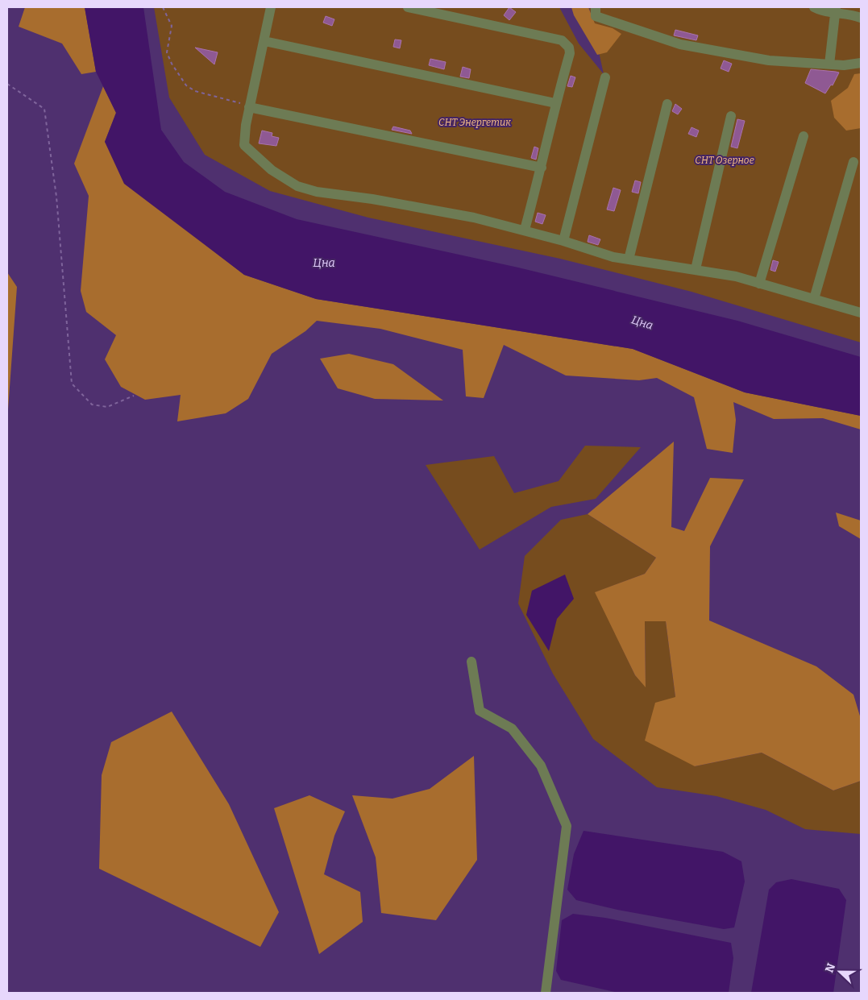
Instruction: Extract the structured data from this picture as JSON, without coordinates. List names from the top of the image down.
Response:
{
  "water": ["Цна"],
  "parks": ["СНТ Энергетик", "СНТ Озерное"],
  "north": "left"
}
